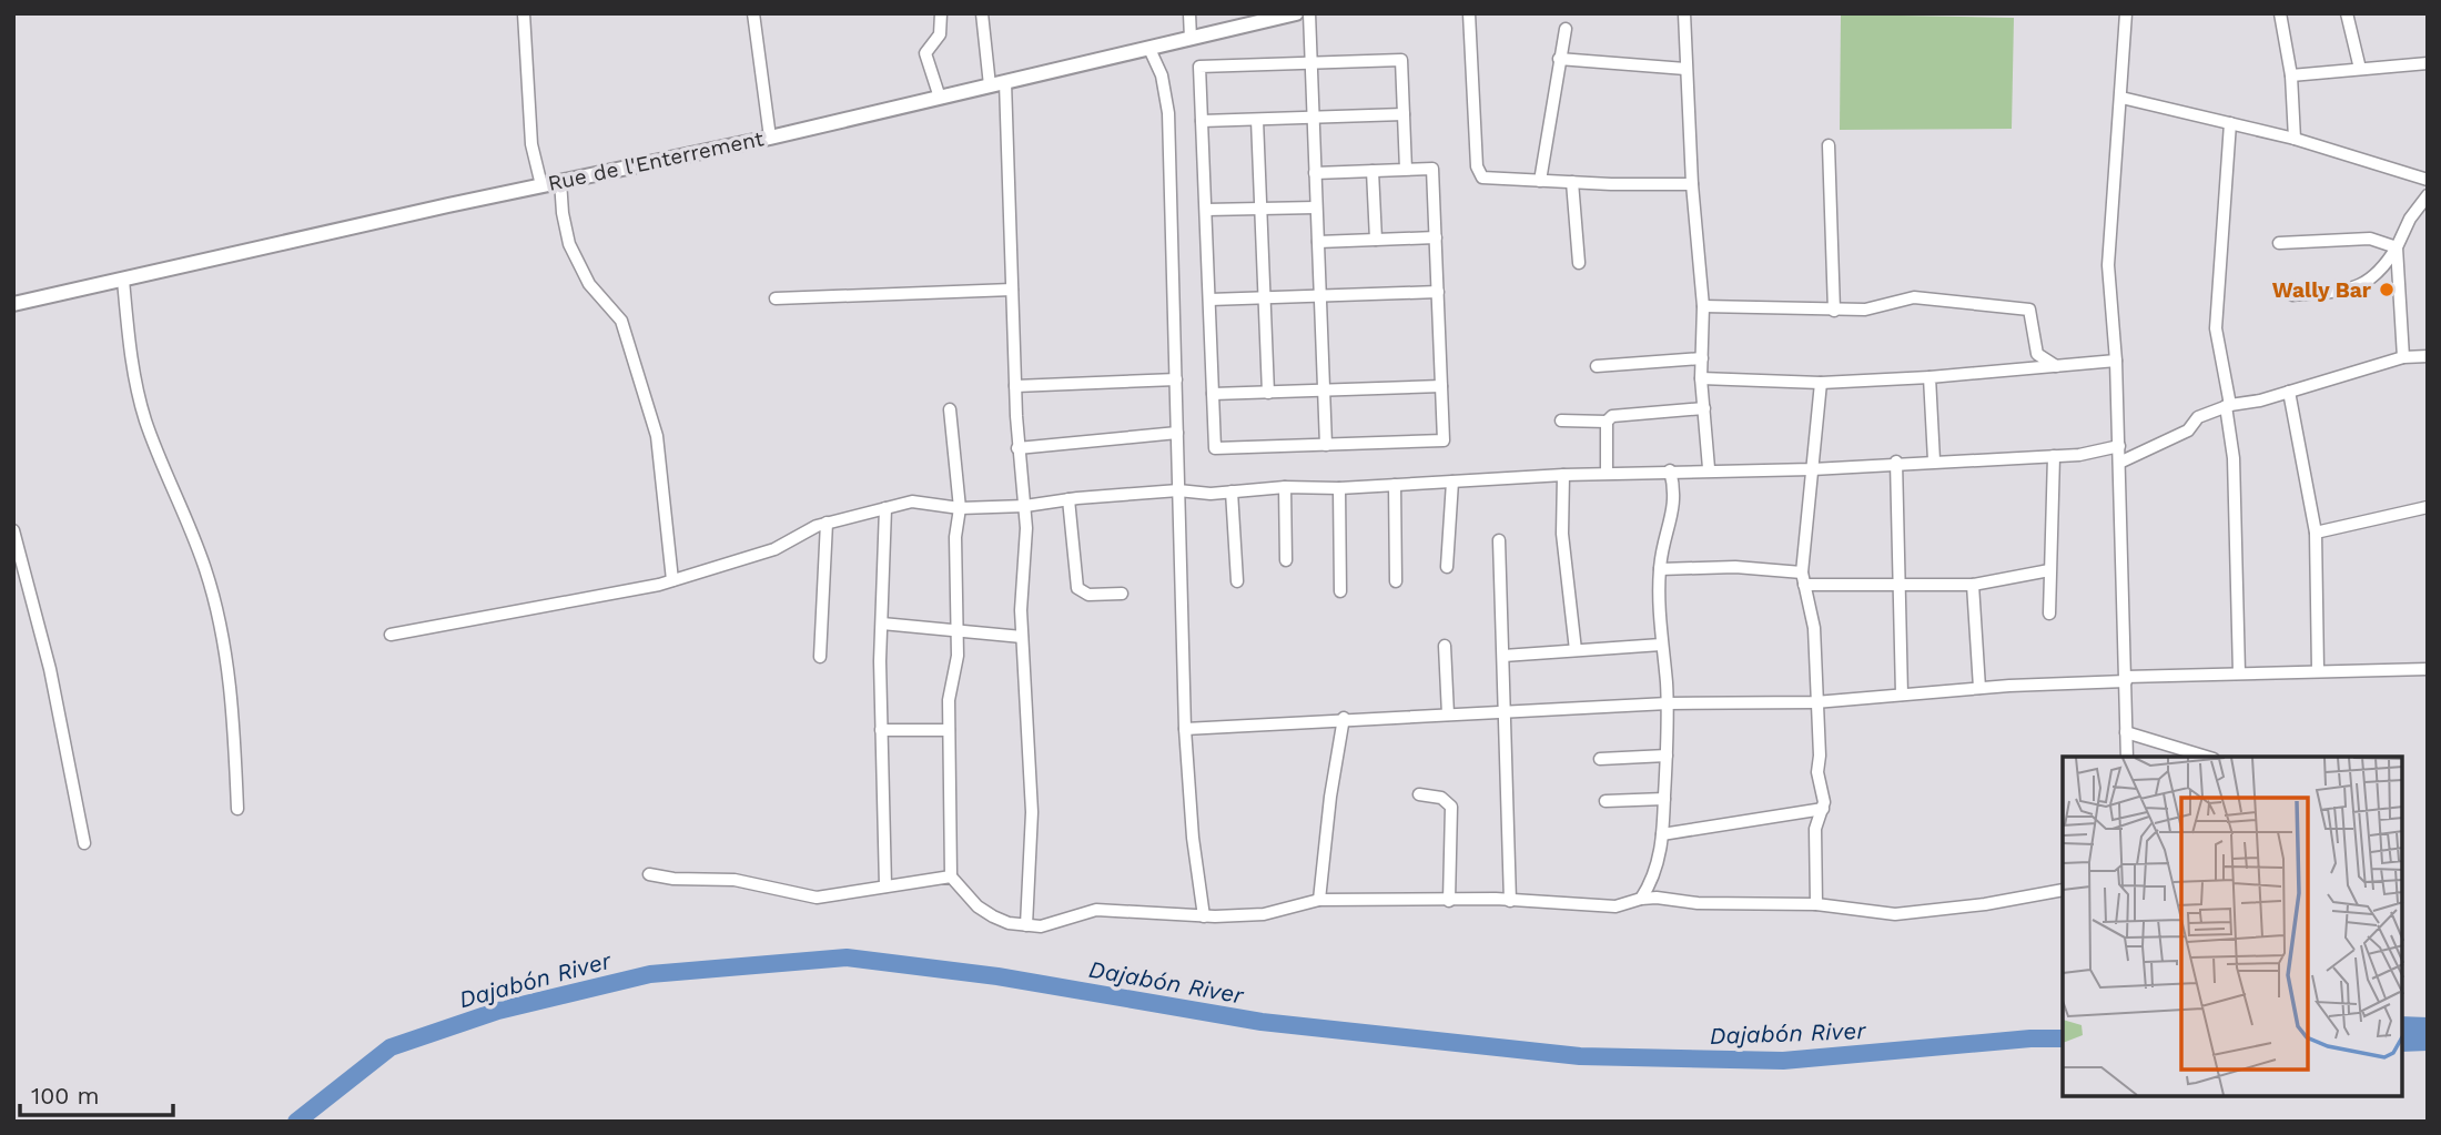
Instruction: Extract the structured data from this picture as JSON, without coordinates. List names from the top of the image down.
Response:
{
  "streets": {
    "street": ["Rue de l'Enterrement"]
  },
  "water": ["Dajabón River"],
  "places": ["Wally Bar"],
  "scale_bar": "100 m"
}
